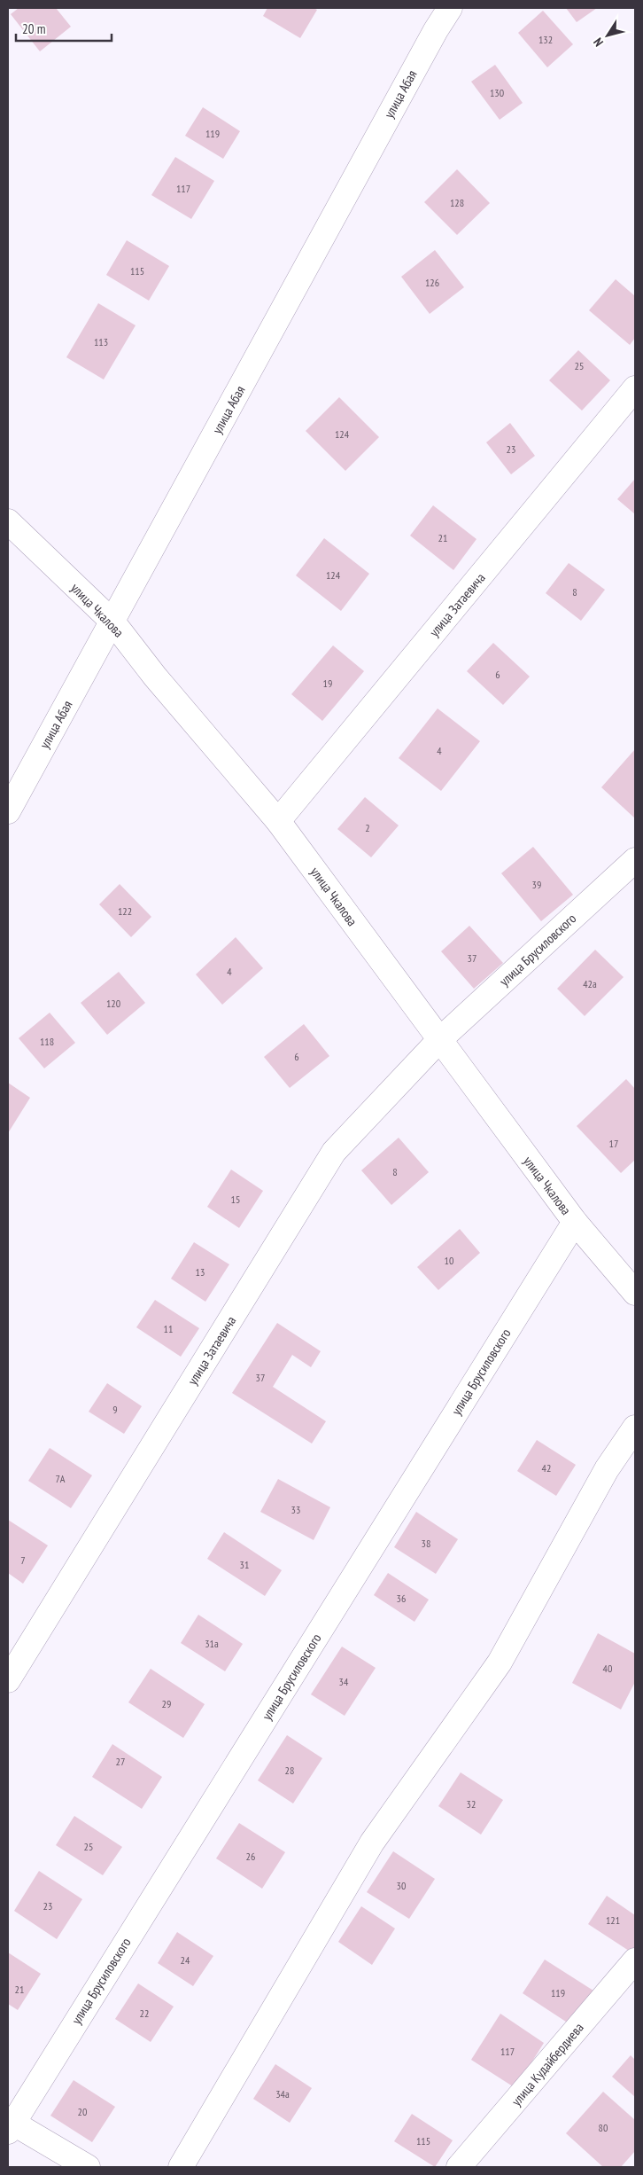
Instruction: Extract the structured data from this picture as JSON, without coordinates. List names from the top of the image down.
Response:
{
  "streets": {
    "street": [
      "улица Абая",
      "улица Затаевича",
      "улица Чкалова",
      "улица Брусиловского",
      "улица Кудайбердиева"
    ]
  },
  "crossings": [
    ["улица Абая", "улица Чкалова"],
    ["улица Затаевича", "улица Чкалова"],
    ["улица Затаевича", "улица Брусиловского"],
    ["улица Чкалова", "улица Брусиловского"]
  ],
  "house_numbers": [
    "132",
    "130",
    "119",
    "117",
    "128",
    "115",
    "126",
    "113",
    "25",
    "124",
    "23",
    "21",
    "124",
    "8",
    "6",
    "19",
    "4",
    "2",
    "39",
    "122",
    "37",
    "4",
    "42а",
    "120",
    "118",
    "6",
    "17",
    "8",
    "15",
    "10",
    "13",
    "11",
    "37",
    "9",
    "42",
    "7A",
    "33",
    "38",
    "7",
    "31",
    "36",
    "31а",
    "40",
    "34",
    "29",
    "27",
    "28",
    "32",
    "25",
    "26",
    "30",
    "23",
    "121",
    "24",
    "21",
    "119",
    "22",
    "117",
    "34а",
    "20",
    "80",
    "115"
  ],
  "scale_bar": "20 m",
  "north": "bottom left"
}
